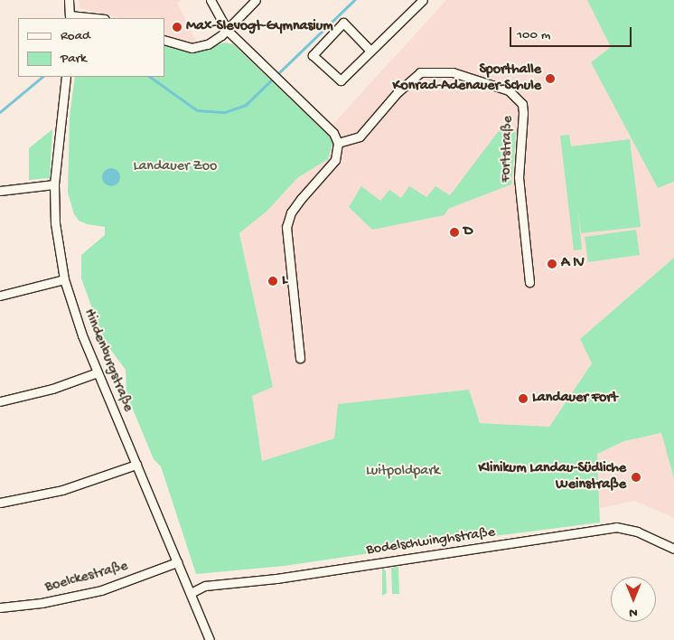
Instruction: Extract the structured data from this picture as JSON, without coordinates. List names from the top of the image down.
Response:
{
  "streets": {
    "street": [
      "Fortstraße",
      "Hindenburgstraße",
      "Bodelschwinghstraße",
      "Boelckestraße"
    ]
  },
  "crossings": [
    ["Hindenburgstraße", "Bodelschwinghstraße"],
    ["Hindenburgstraße", "Boelckestraße"]
  ],
  "parks": ["Landauer Zoo", "Luitpoldpark"],
  "places": [
    "Max-Slevogt-Gymnasium",
    "Sporthalle Konrad-Adenauer-Schule",
    "D",
    "A IV",
    "L",
    "Landauer Fort",
    "Klinikum Landau-Südliche Weinstraße"
  ],
  "legend": ["Road", "Park"],
  "scale_bar": "100 m",
  "north": "bottom"
}
